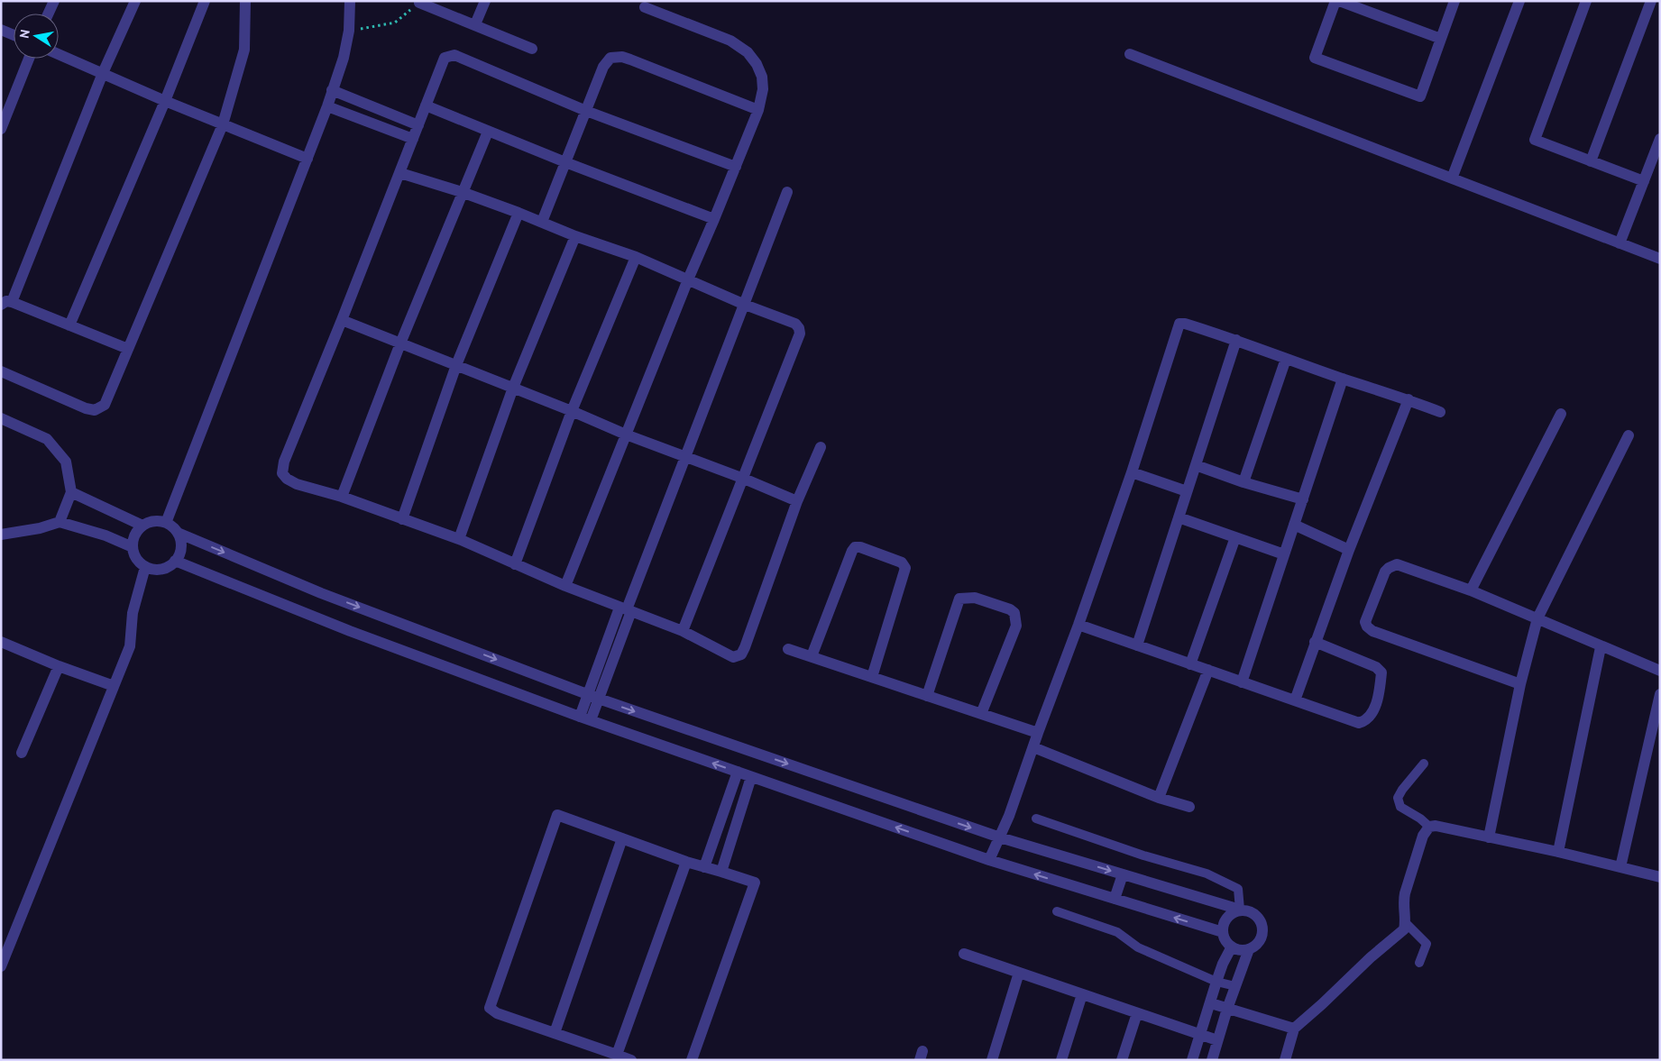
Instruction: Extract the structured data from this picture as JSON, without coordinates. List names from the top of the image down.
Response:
{
  "north": "left"
}
